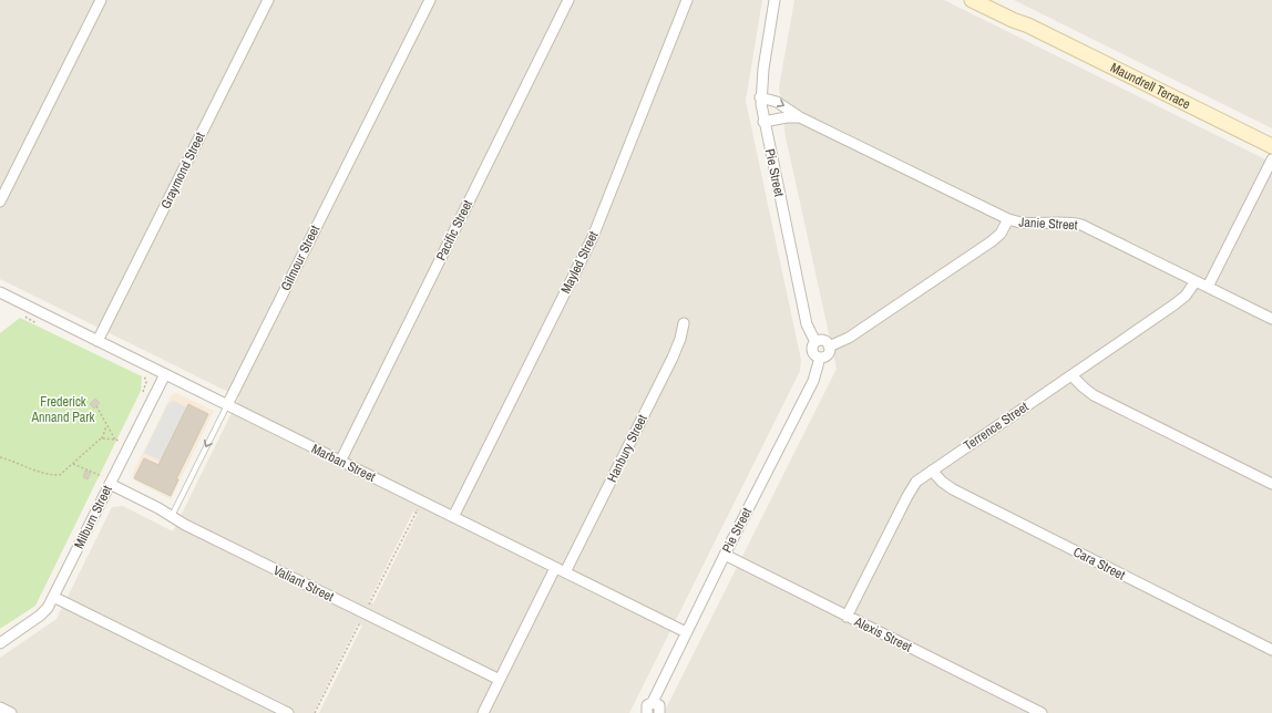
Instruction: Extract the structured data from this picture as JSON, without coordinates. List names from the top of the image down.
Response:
{
  "streets": {
    "main road": ["Maundrell Terrace"],
    "street": [
      "Graymond Street",
      "Pie Street",
      "Janie Street",
      "Pacific Street",
      "Gilmour Street",
      "Mayled Street",
      "Terrence Street",
      "Hanbury Street",
      "Marban Street",
      "Milburn Street",
      "Cara Street",
      "Valiant Street",
      "Alexis Street"
    ]
  },
  "crossings": [
    ["Graymond Street", "Marban Street"],
    ["Pie Street", "Janie Street"],
    ["Pie Street", "Marban Street"],
    ["Pie Street", "Alexis Street"],
    ["Janie Street", "Terrence Street"],
    ["Pacific Street", "Marban Street"],
    ["Gilmour Street", "Marban Street"],
    ["Gilmour Street", "Valiant Street"],
    ["Mayled Street", "Marban Street"],
    ["Terrence Street", "Cara Street"],
    ["Terrence Street", "Alexis Street"],
    ["Hanbury Street", "Marban Street"],
    ["Marban Street", "Milburn Street"],
    ["Milburn Street", "Valiant Street"]
  ],
  "parks": ["Frederick Annand Park"]
}
